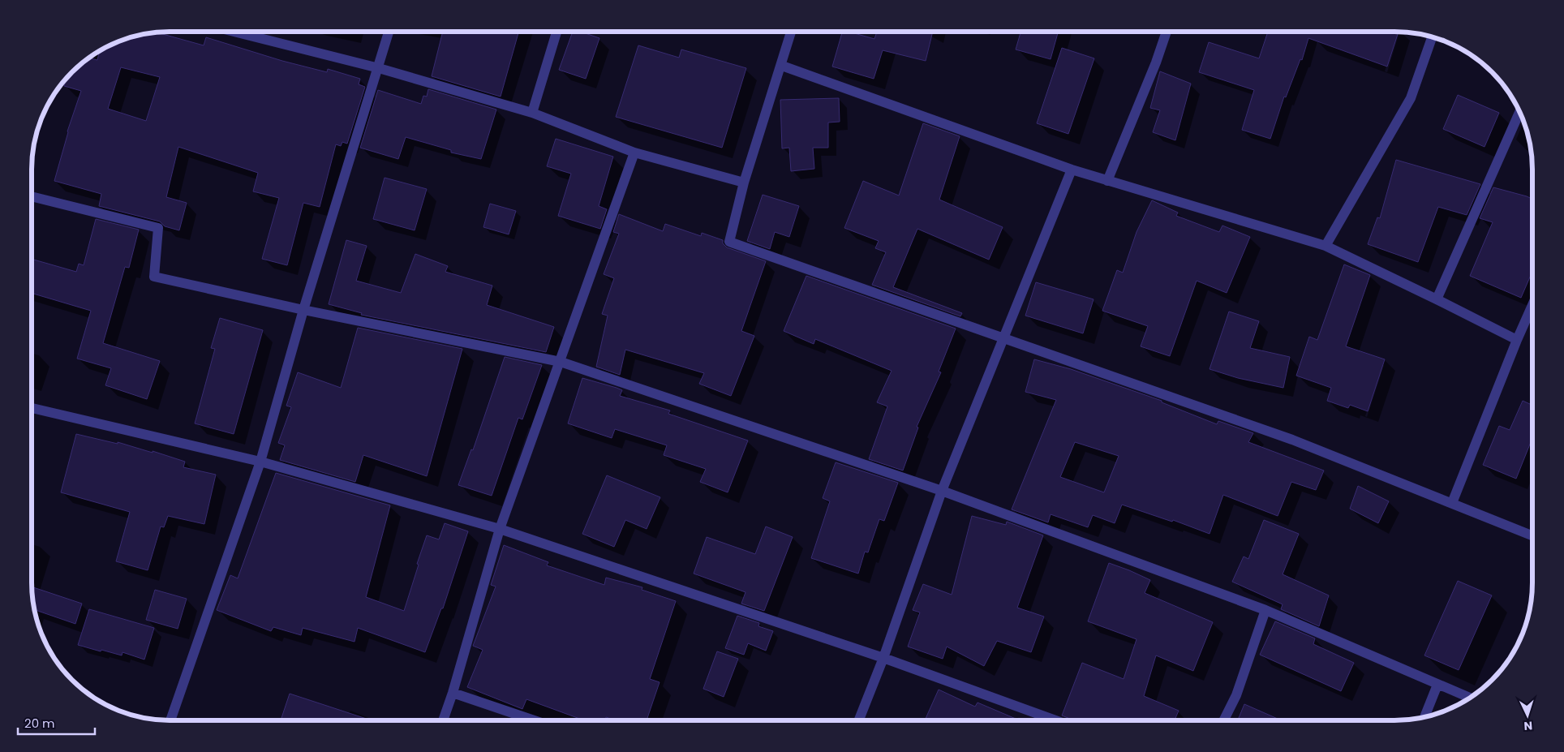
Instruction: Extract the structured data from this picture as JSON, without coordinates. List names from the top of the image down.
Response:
{
  "scale_bar": "20 m",
  "north": "bottom"
}
